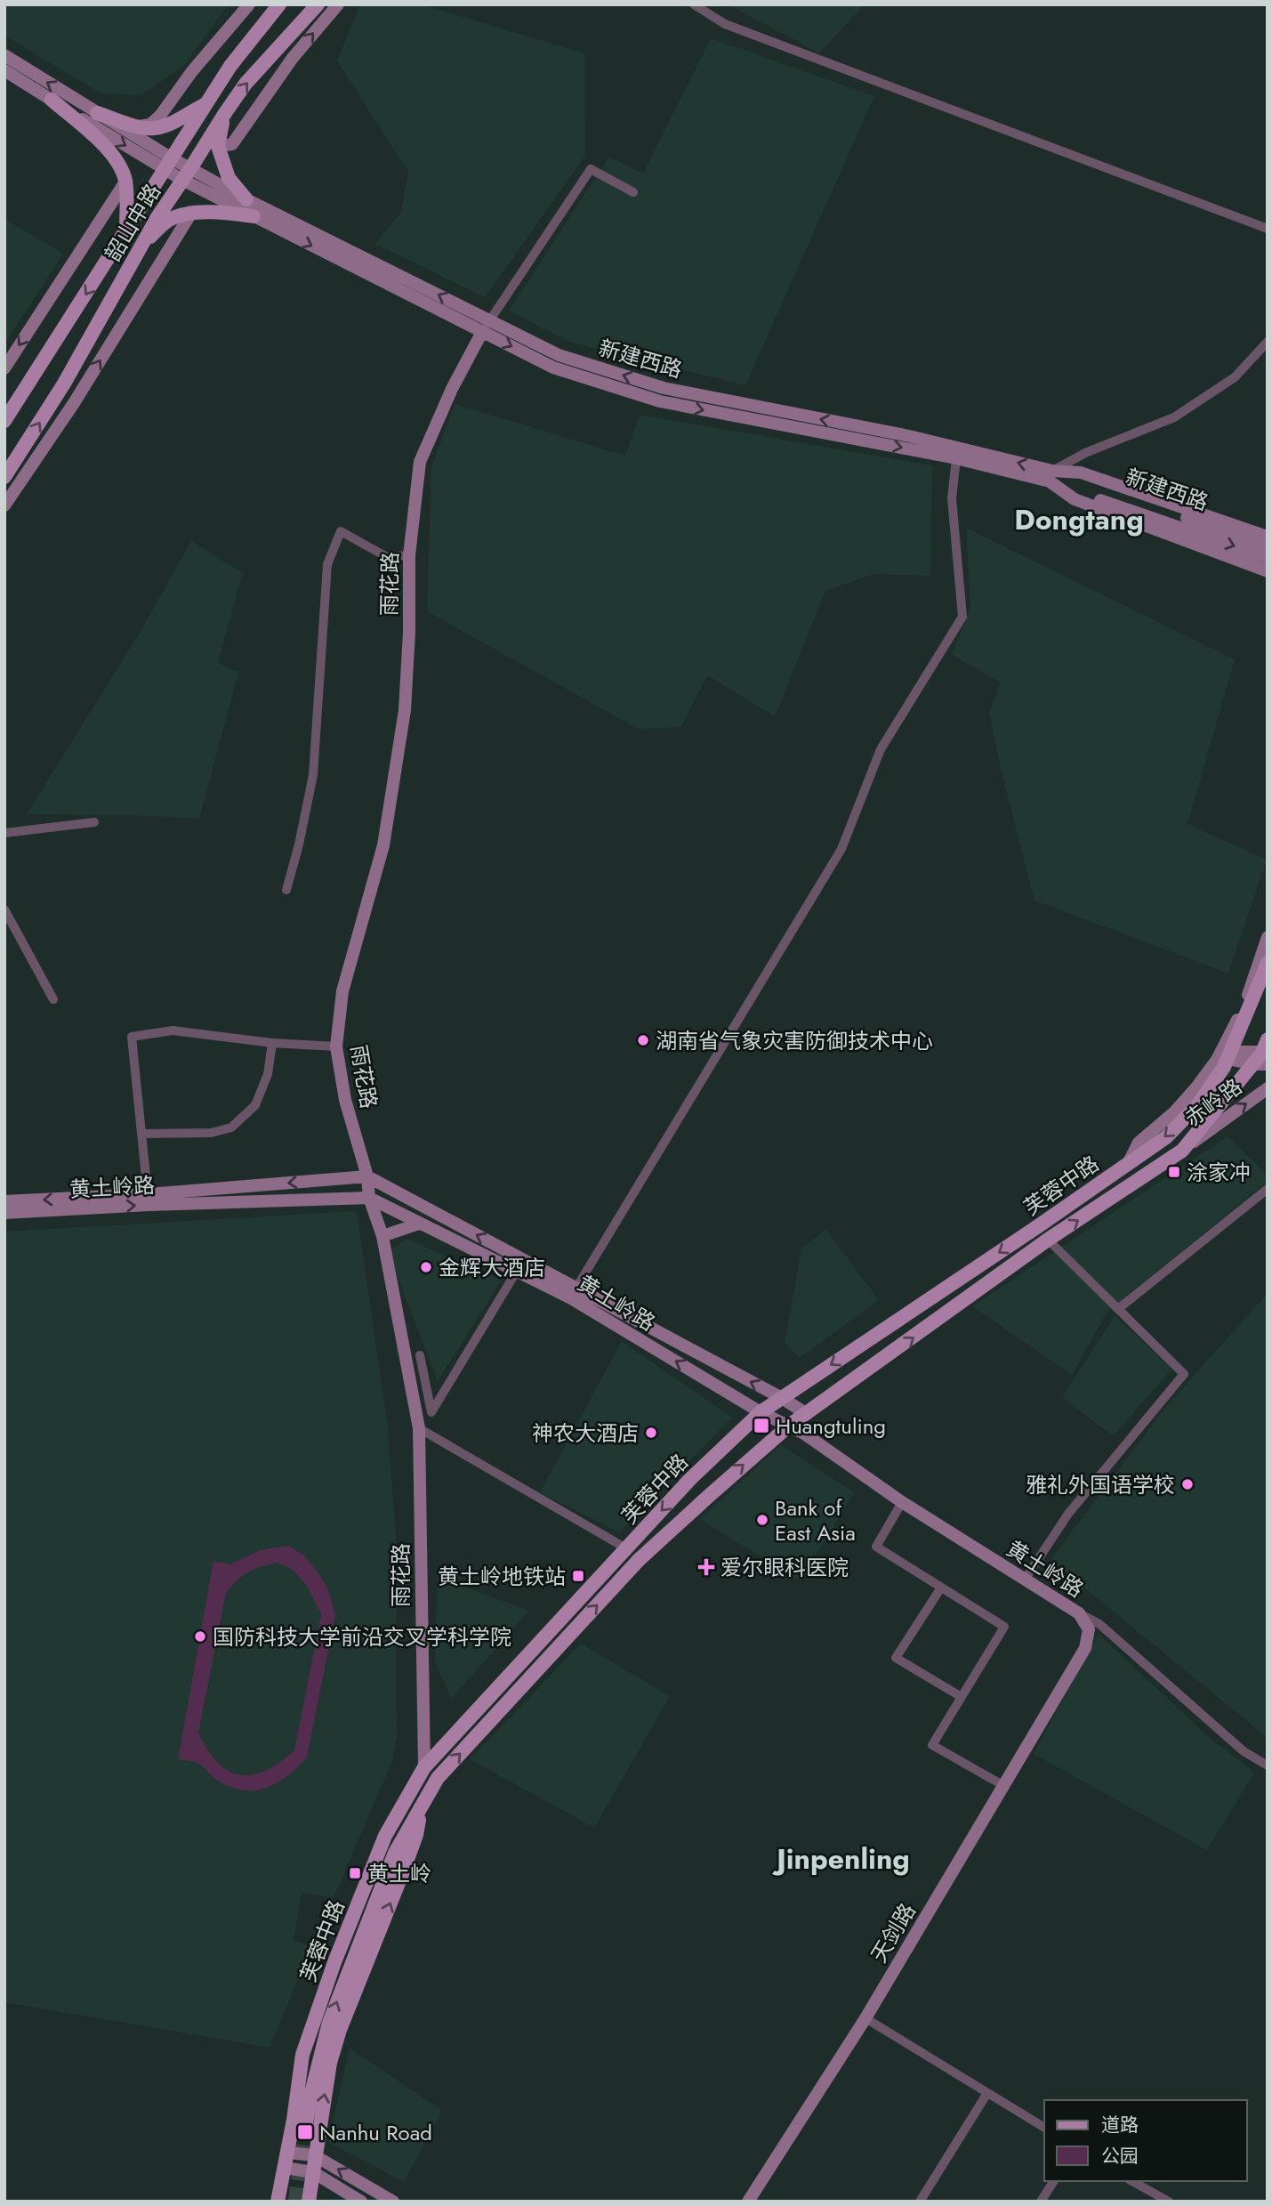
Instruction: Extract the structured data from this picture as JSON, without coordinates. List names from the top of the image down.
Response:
{
  "streets": {
    "main road": ["韶山中路", "芙蓉中路"],
    "street": [
      "新建西路",
      "雨花路",
      "赤岭路",
      "黄土岭路",
      "天剑路"
    ]
  },
  "crossings": [
    ["韶山中路", "新建西路"],
    ["新建西路", "雨花路"],
    ["雨花路", "芙蓉中路"],
    ["雨花路", "黄土岭路"],
    ["赤岭路", "芙蓉中路"],
    ["芙蓉中路", "黄土岭路"],
    ["黄土岭路", "天剑路"]
  ],
  "districts": ["Dongtang", "Jinpenling"],
  "places": {
    "other": [
      "湖南省气象灾害防御技术中心",
      "金辉大酒店",
      "神农大酒店",
      "雅礼外国语学校",
      "Bank of East Asia",
      "国防科技大学前沿交叉学科学院"
    ],
    "transit": [
      "涂家冲",
      "Huangtuling",
      "黄土岭地铁站",
      "黄土岭",
      "Nanhu Road"
    ],
    "health": ["爱尔眼科医院"]
  },
  "legend": ["道路", "公园"]
}
